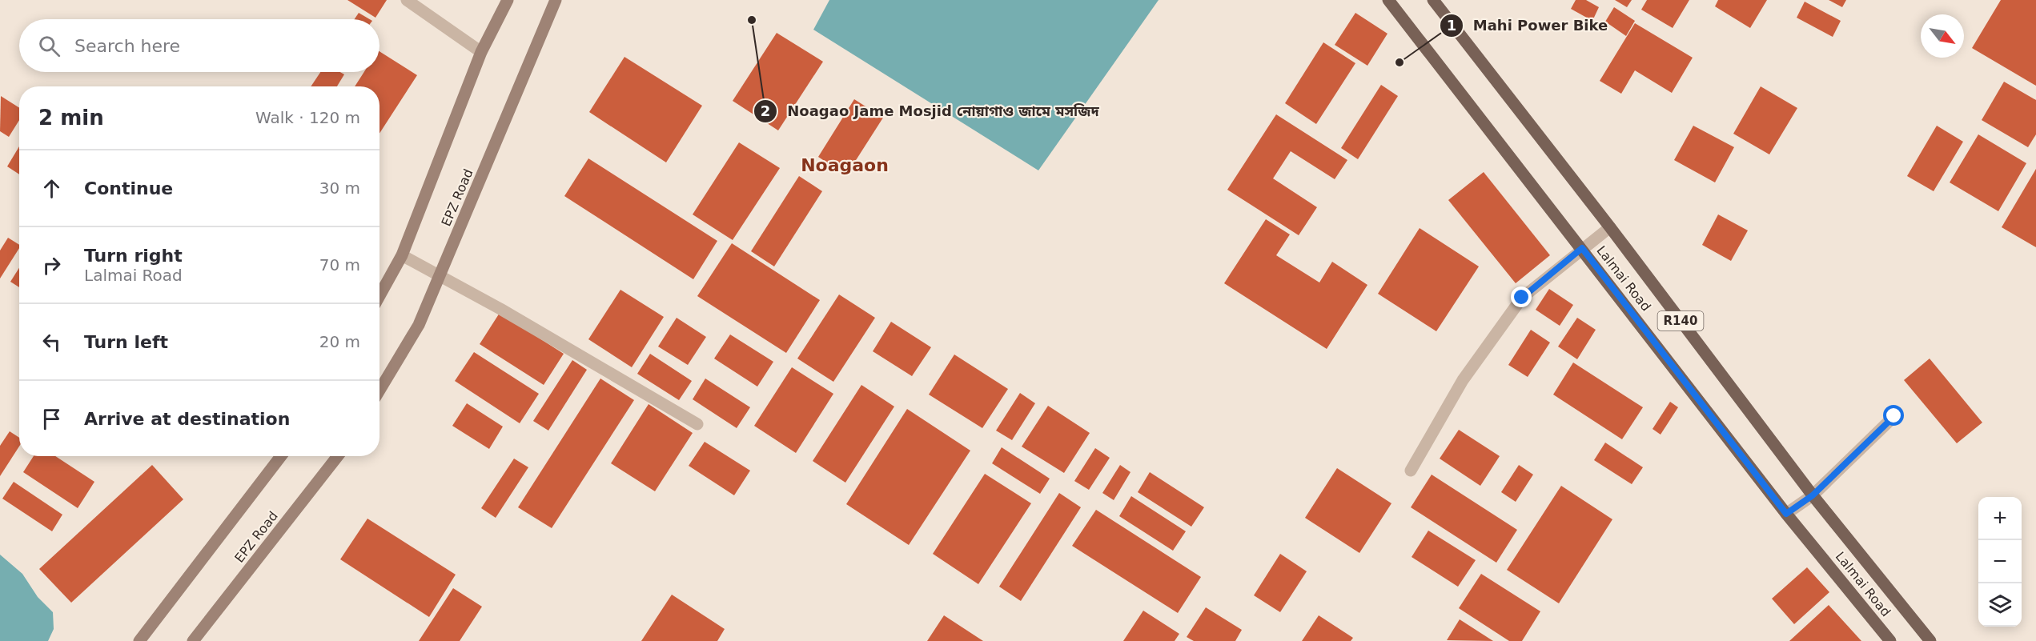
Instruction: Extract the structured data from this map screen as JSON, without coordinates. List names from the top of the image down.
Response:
{
  "streets": {
    "main road": ["EPZ Road", "Lalmai Road", "R140"]
  },
  "districts": ["Noagaon"],
  "places": ["Noagao Jame Mosjid নোয়াগাও জামে মসজিদ", "Mahi Power Bike"],
  "north": "bottom right",
  "page": {
    "search": "Search here",
    "heading": ["2 min", "Walk · 120 m"],
    "list": [
      ["Continue", "30 m"],
      ["Turn right", "Lalmai Road", "70 m"],
      ["Turn left", "20 m"],
      "Arrive at destination"
    ],
    "map_buttons": ["+", "−"]
  }
}
